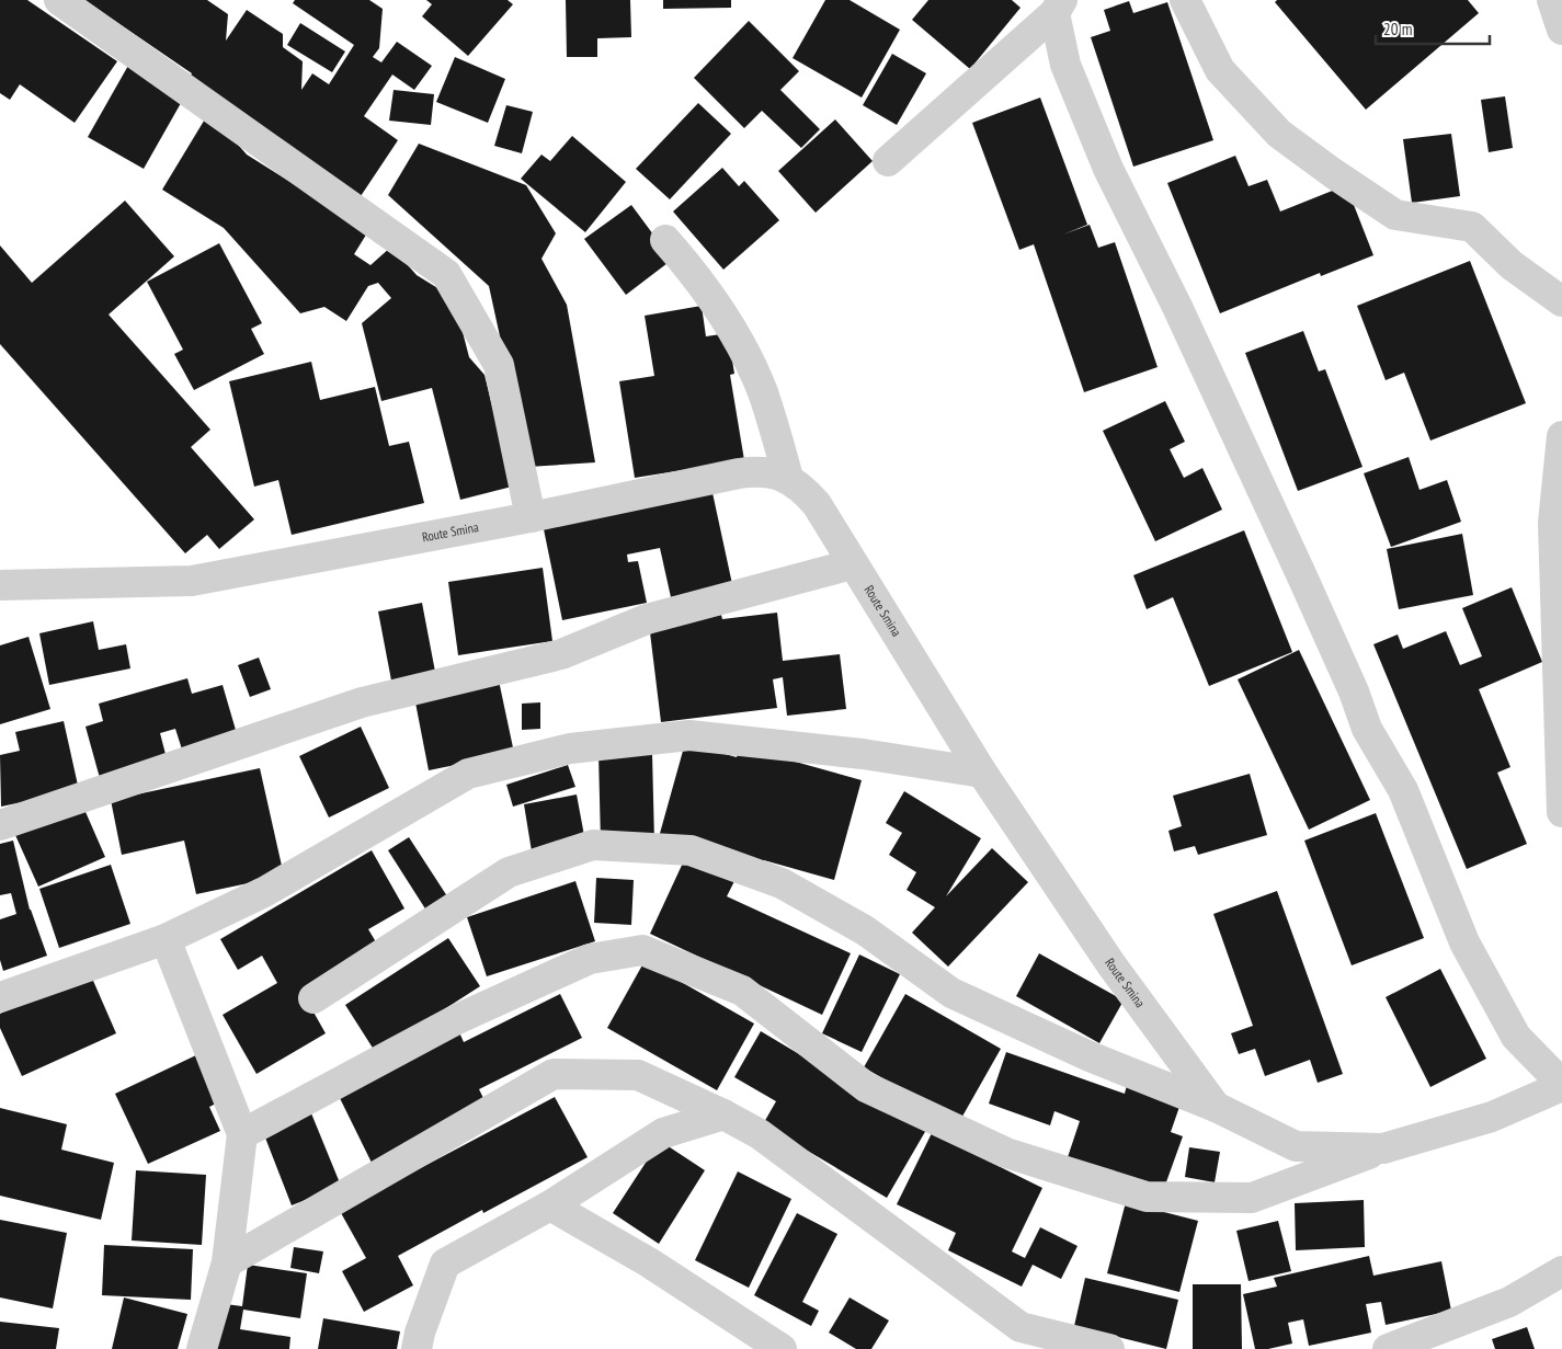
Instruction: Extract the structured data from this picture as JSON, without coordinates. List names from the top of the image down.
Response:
{
  "streets": {
    "street": ["Route Smina"]
  },
  "scale_bar": "20 m"
}
